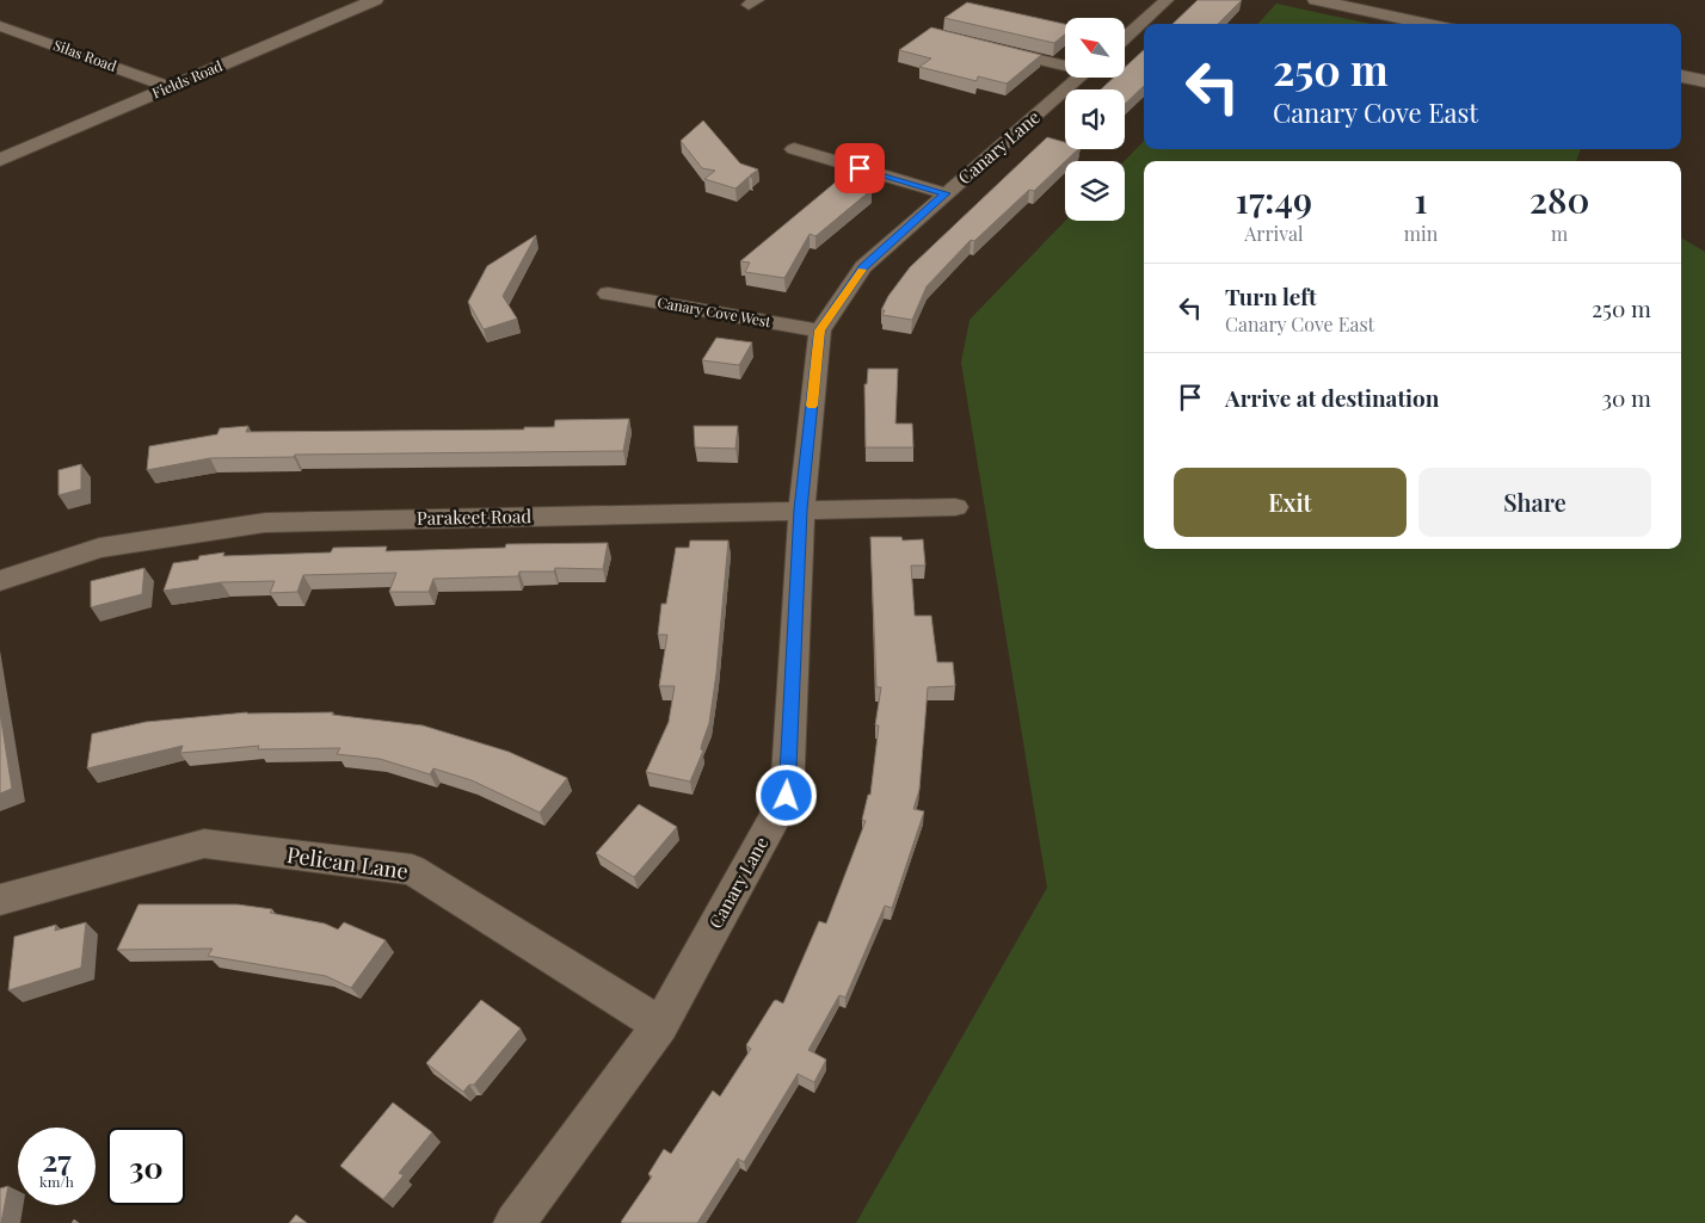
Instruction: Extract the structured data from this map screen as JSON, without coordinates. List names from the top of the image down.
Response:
{
  "streets": {
    "street": [
      "Silas Road",
      "Fields Road",
      "Canary Lane",
      "Canary Cove West",
      "Parakeet Road",
      "Pelican Lane"
    ]
  },
  "crossings": [
    ["Silas Road", "Fields Road"],
    ["Canary Lane", "Canary Cove West"],
    ["Canary Lane", "Parakeet Road"],
    ["Canary Lane", "Pelican Lane"]
  ],
  "north": "top left",
  "page": {
    "turn": ["250 m", "Canary Cove East"],
    "eta": [
      "17:49",
      "Arrival",
      "1",
      "min",
      "280",
      "m"
    ],
    "list": [
      {
        "name": "Turn left",
        "note": "Canary Cove East",
        "value": "250 m"
      },
      {
        "name": "Arrive at destination",
        "value": "30 m"
      }
    ],
    "buttons": ["Exit", "Share"],
    "speed": "27 km/h",
    "limit": "30"
  }
}
